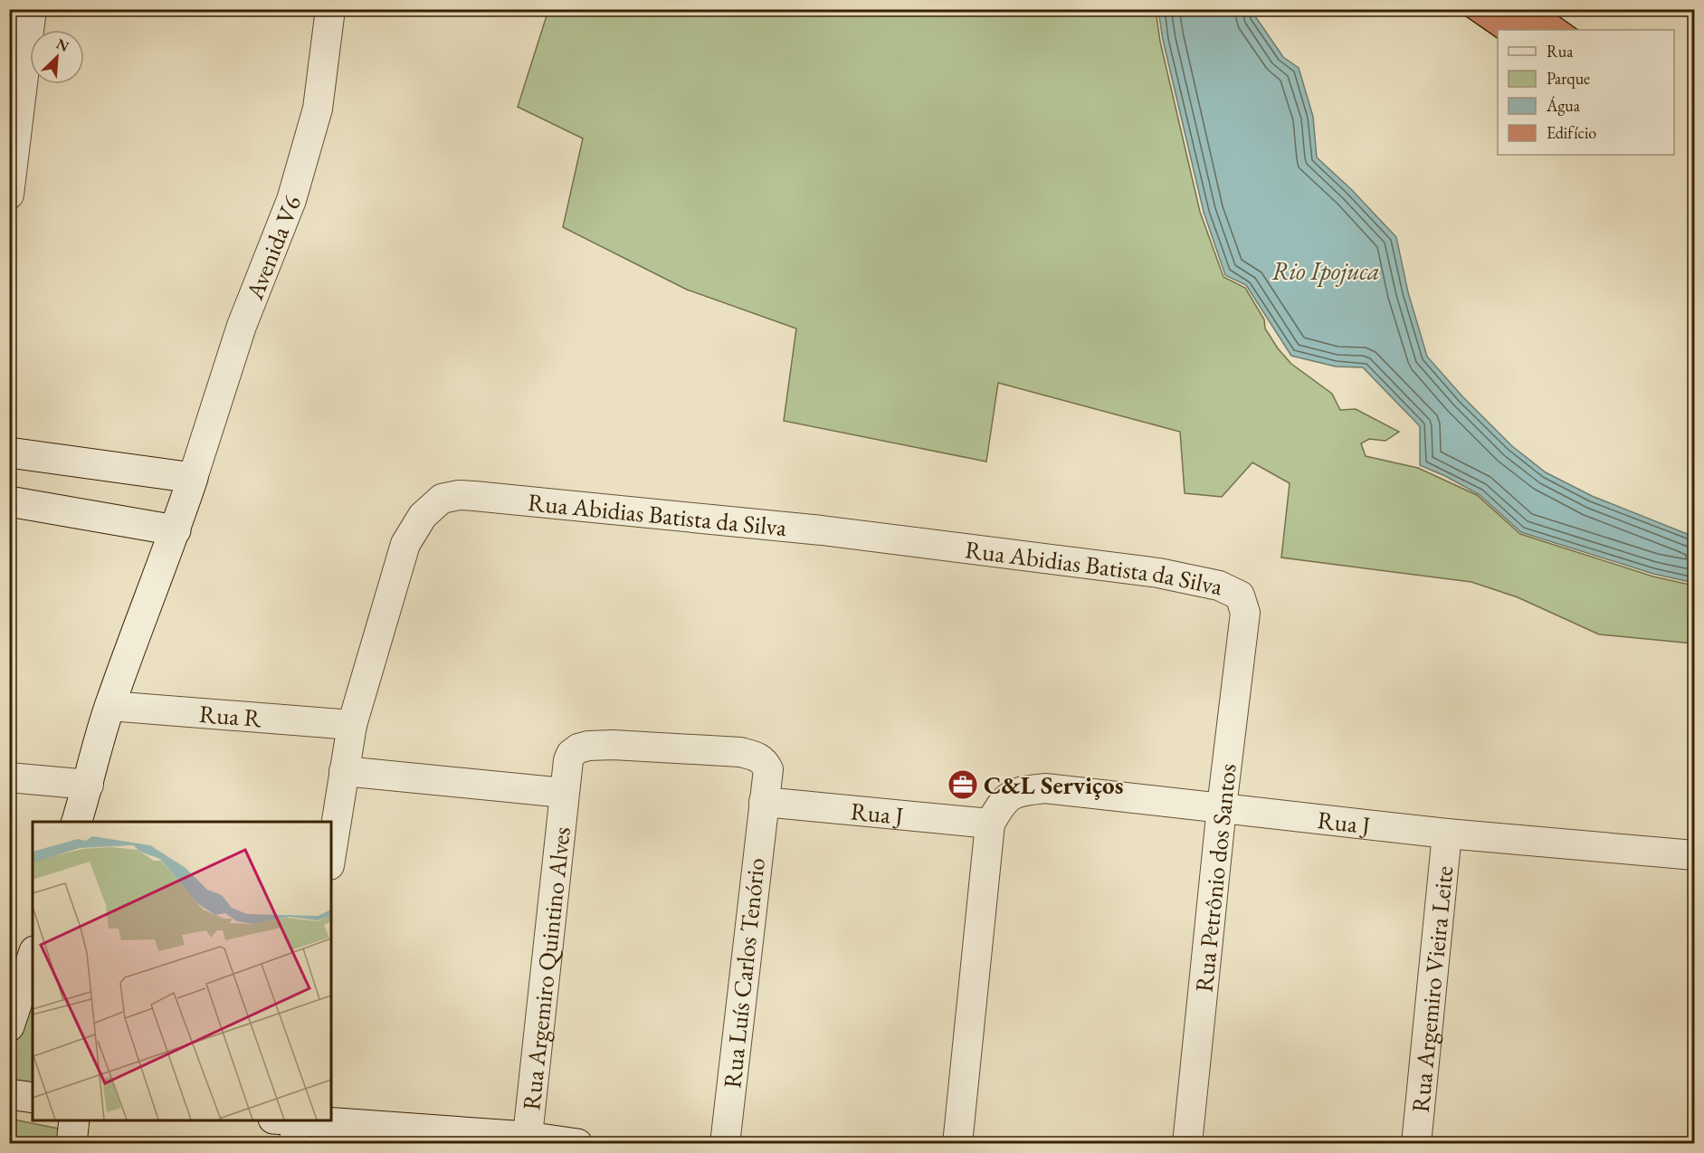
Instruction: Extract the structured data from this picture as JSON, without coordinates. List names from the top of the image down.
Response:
{
  "streets": {
    "street": [
      "Avenida V6",
      "Rua Abidias Batista da Silva",
      "Rua R",
      "Rua J",
      "Rua Petrônio dos Santos",
      "Rua Argemiro Quintino Alves",
      "Rua Luís Carlos Tenório",
      "Rua Argemiro Vieira Leite"
    ]
  },
  "crossings": [
    ["Rua Abidias Batista da Silva", "Rua R"],
    ["Rua Abidias Batista da Silva", "Rua Petrônio dos Santos"],
    ["Rua J", "Rua Petrônio dos Santos"],
    ["Rua J", "Rua Argemiro Quintino Alves"],
    ["Rua J", "Rua Luís Carlos Tenório"],
    ["Rua J", "Rua Argemiro Vieira Leite"],
    ["Rua Argemiro Quintino Alves", "Rua Luís Carlos Tenório"]
  ],
  "water": ["Rio Ipojuca"],
  "places": {
    "office": ["C&L Serviços"]
  },
  "legend": [
    "Rua",
    "Parque",
    "Água",
    "Edifício"
  ],
  "north": "top right"
}
